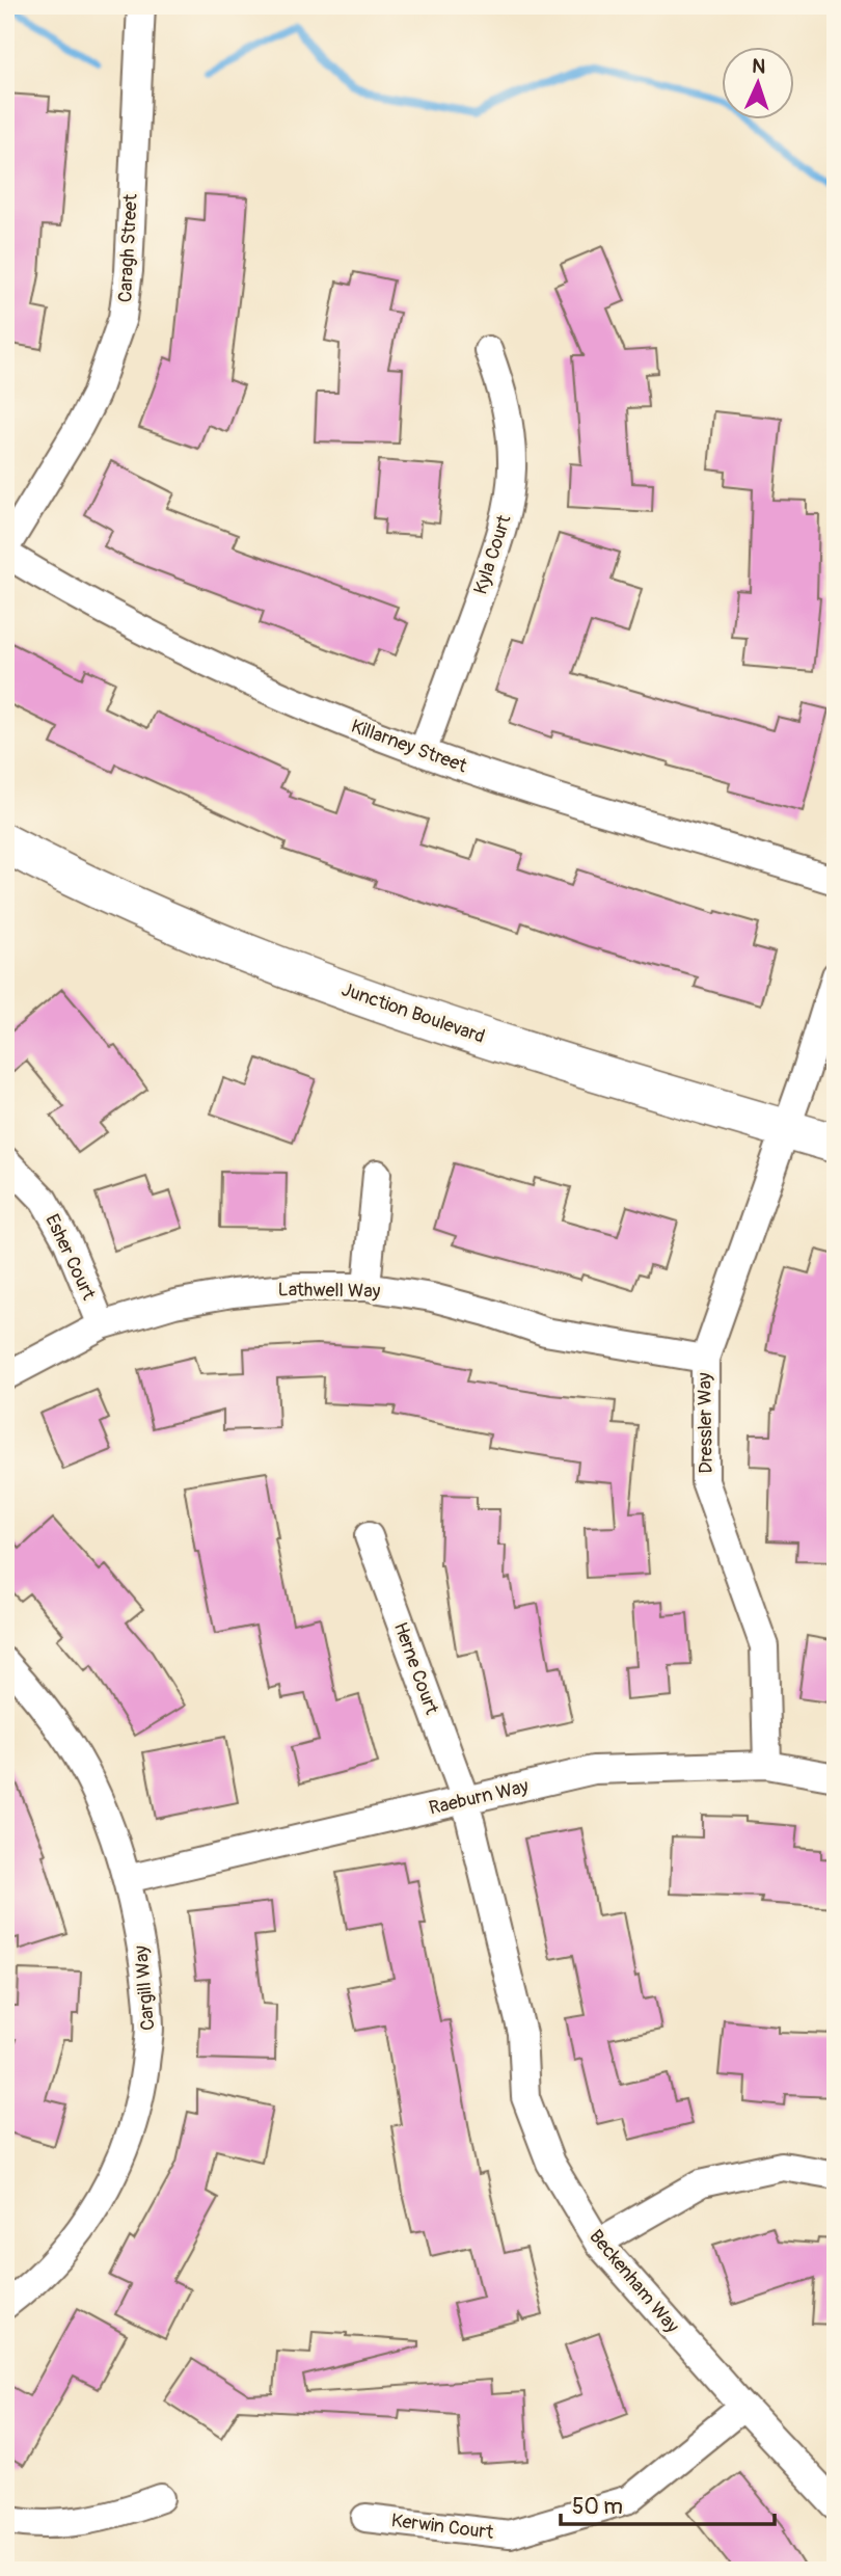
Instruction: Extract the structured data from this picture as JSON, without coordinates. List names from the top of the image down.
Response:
{
  "streets": {
    "main road": ["Junction Boulevard"],
    "street": [
      "Caragh Street",
      "Kyla Court",
      "Killarney Street",
      "Esher Court",
      "Lathwell Way",
      "Dressler Way",
      "Herne Court",
      "Raeburn Way",
      "Cargill Way",
      "Beckenham Way",
      "Kerwin Court"
    ]
  },
  "crossings": [
    ["Caragh Street", "Killarney Street"],
    ["Kyla Court", "Killarney Street"],
    ["Junction Boulevard", "Dressler Way"],
    ["Esher Court", "Lathwell Way"],
    ["Lathwell Way", "Dressler Way"],
    ["Dressler Way", "Raeburn Way"],
    ["Herne Court", "Raeburn Way"],
    ["Herne Court", "Beckenham Way"],
    ["Raeburn Way", "Cargill Way"],
    ["Raeburn Way", "Beckenham Way"],
    ["Beckenham Way", "Kerwin Court"]
  ],
  "scale_bar": "50 m",
  "north": "top"
}
